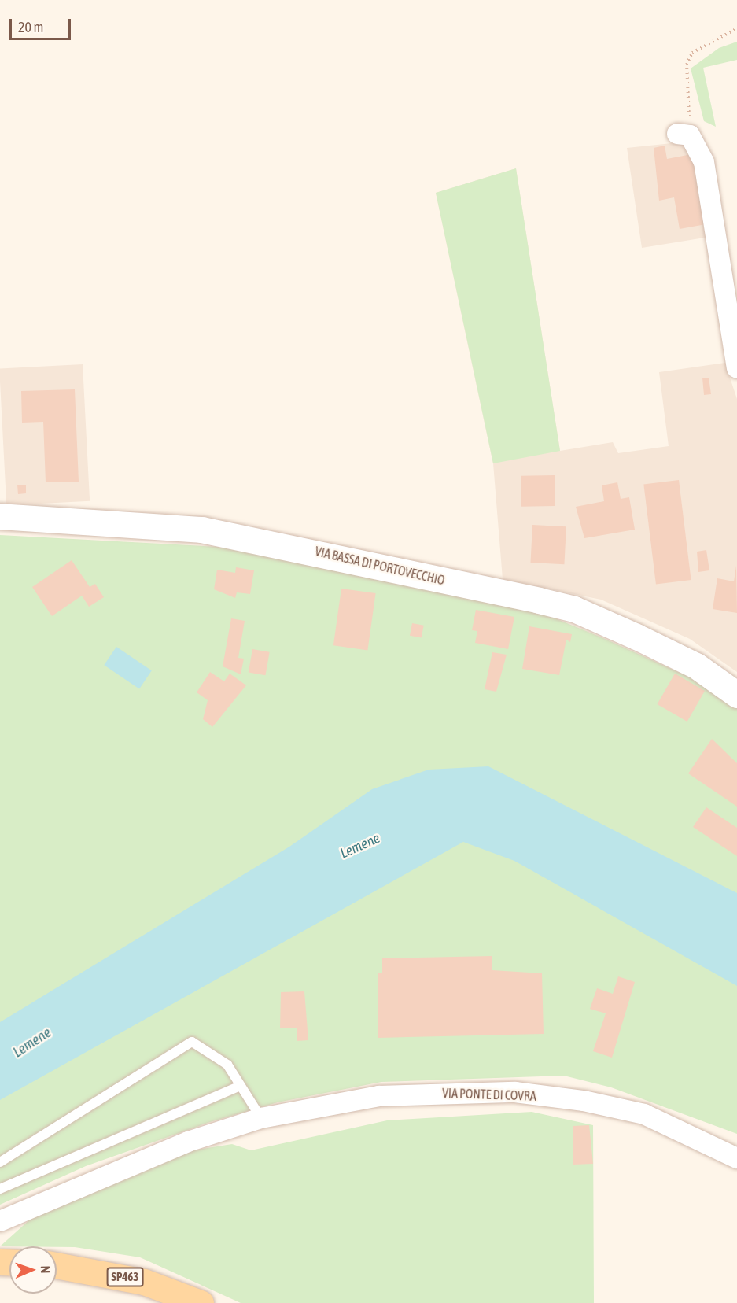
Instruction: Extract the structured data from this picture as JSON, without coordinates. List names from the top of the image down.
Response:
{
  "streets": {
    "main road": ["SP463"],
    "street": ["VIA BASSA DI PORTOVECCHIO", "VIA PONTE DI COVRA"]
  },
  "water": ["Lemene"],
  "scale_bar": "20 m",
  "north": "right"
}
